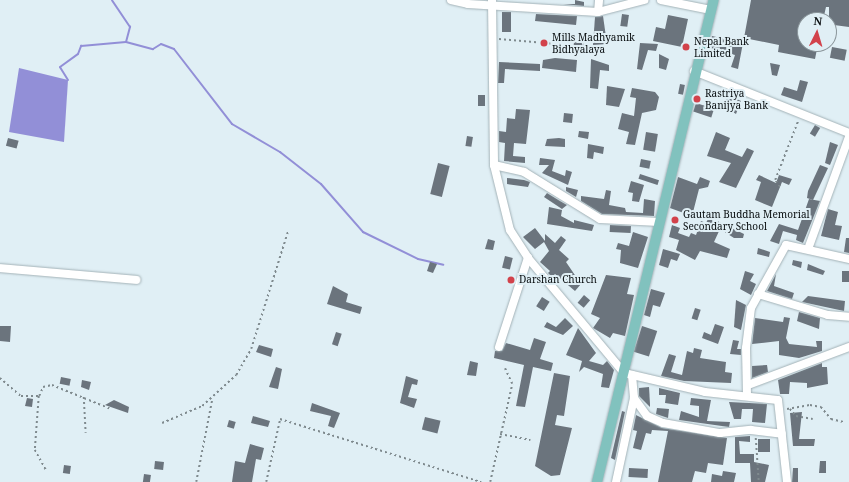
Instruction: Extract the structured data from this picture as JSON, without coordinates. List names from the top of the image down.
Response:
{
  "places": [
    "Mills Madhyamik Bidhyalaya",
    "Nepal Bank Limited",
    "Rastriya Banijya Bank",
    "Gautam Buddha Memorial Secondary School",
    "Darshan Church"
  ],
  "north": "top"
}
